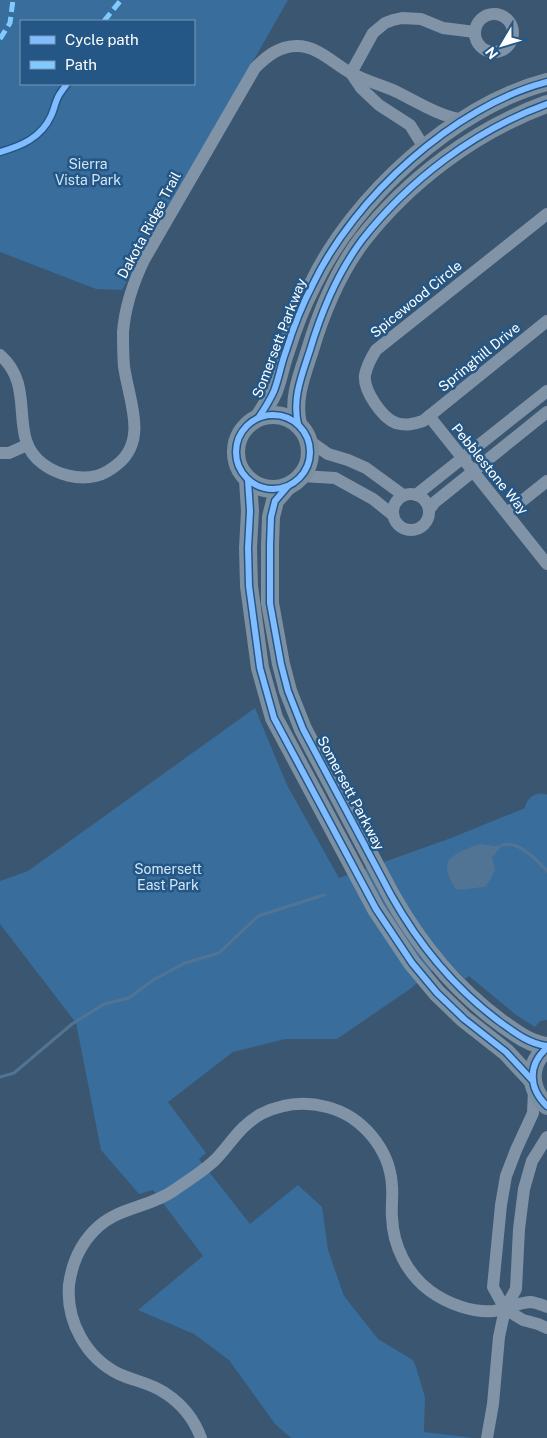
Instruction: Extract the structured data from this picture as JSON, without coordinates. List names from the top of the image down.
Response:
{
  "streets": {
    "main road": ["Somersett Parkway"],
    "street": [
      "Dakota Ridge Trail",
      "Spicewood Circle",
      "Springhill Drive",
      "Pebblestone Way"
    ]
  },
  "crossings": [
    ["Dakota Ridge Trail", "Somersett Parkway"],
    ["Spicewood Circle", "Springhill Drive"],
    ["Spicewood Circle", "Pebblestone Way"],
    ["Springhill Drive", "Pebblestone Way"]
  ],
  "parks": ["Sierra Vista Park", "Somersett East Park"],
  "legend": ["Cycle path", "Path"],
  "north": "bottom left"
}
